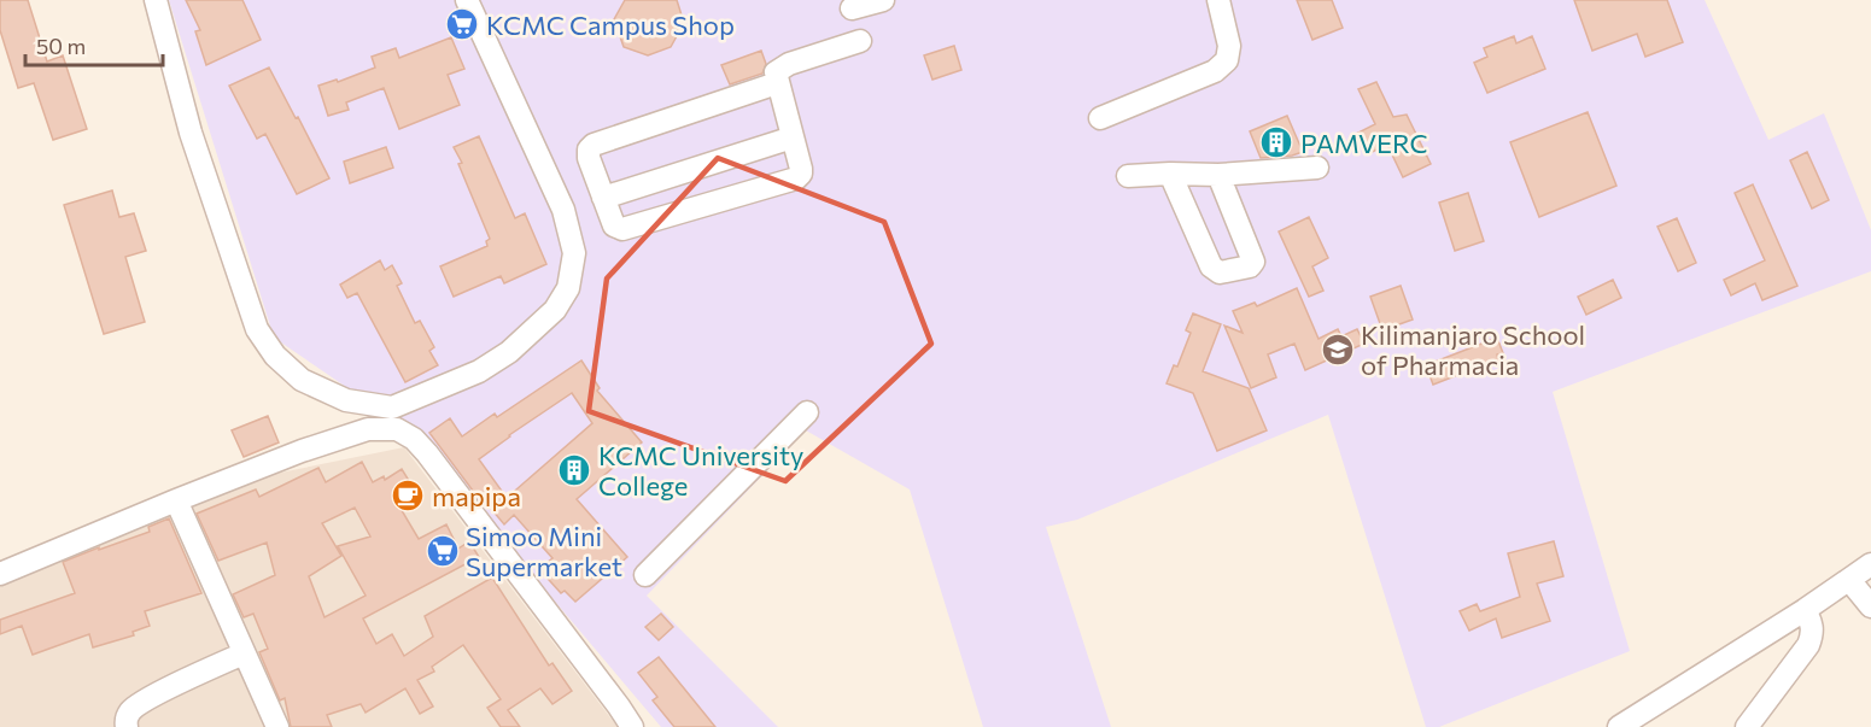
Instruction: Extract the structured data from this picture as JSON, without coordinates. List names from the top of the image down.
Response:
{
  "places": {
    "supermarket": ["KCMC Campus Shop", "Simoo Mini Supermarket"],
    "building": ["PAMVERC", "KCMC University College"],
    "school or university": ["Kilimanjaro School of Pharmacia"],
    "cafe": ["mapipa"]
  },
  "scale_bar": "50 m"
}
